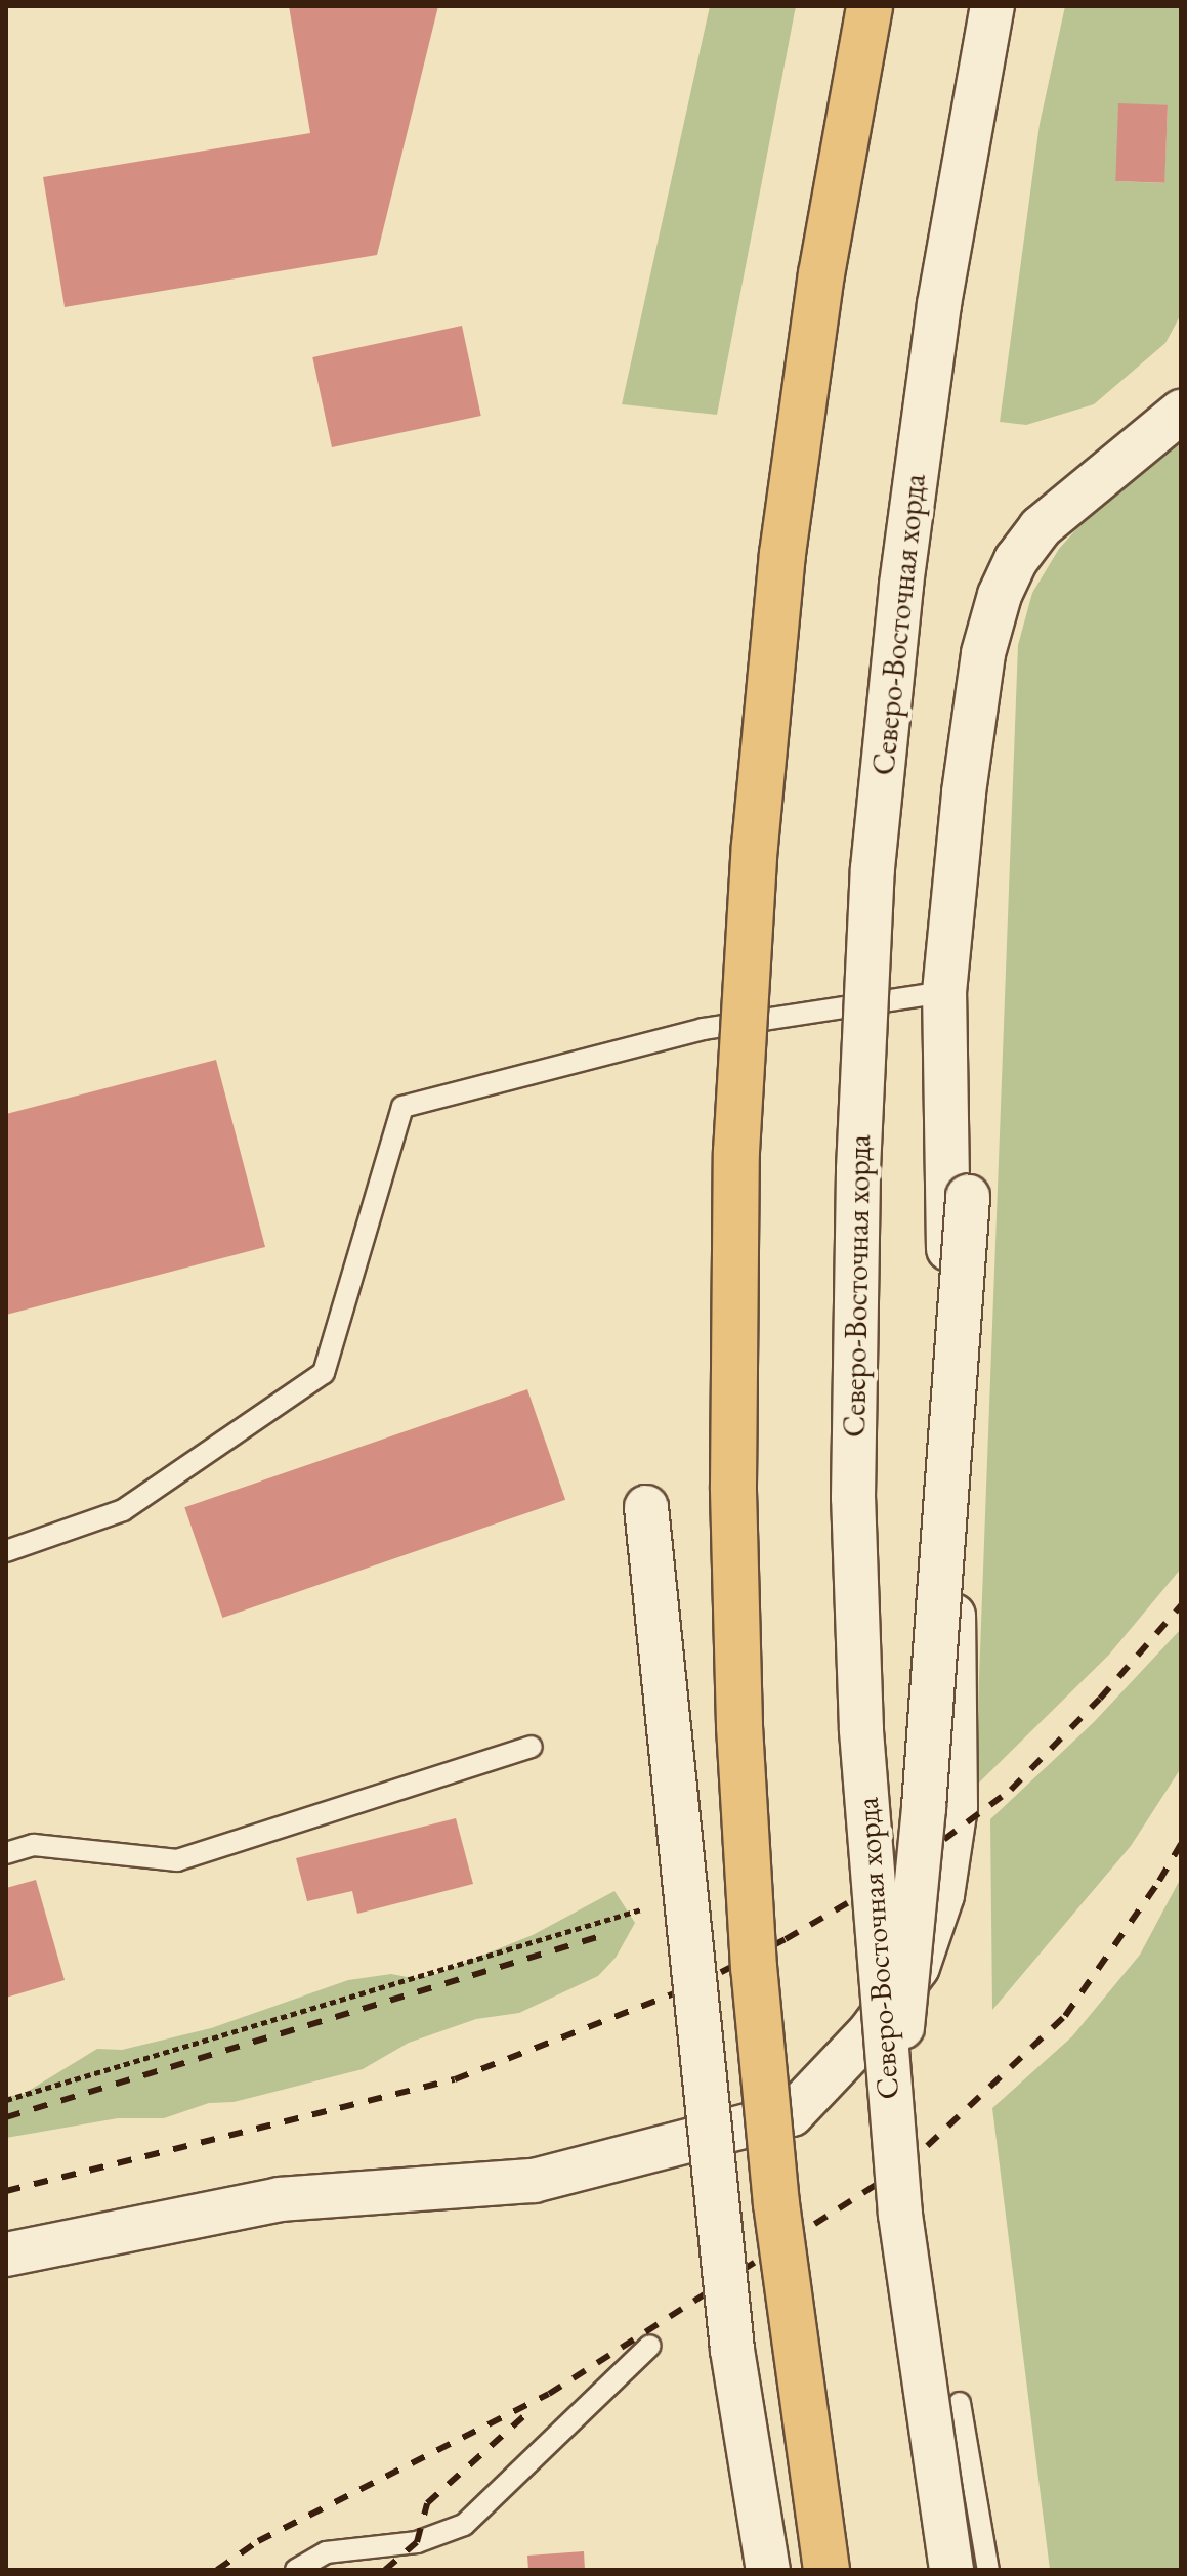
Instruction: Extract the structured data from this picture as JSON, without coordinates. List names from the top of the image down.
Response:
{
  "streets": {
    "street": ["Северо-Восточная хорда"]
  }
}
